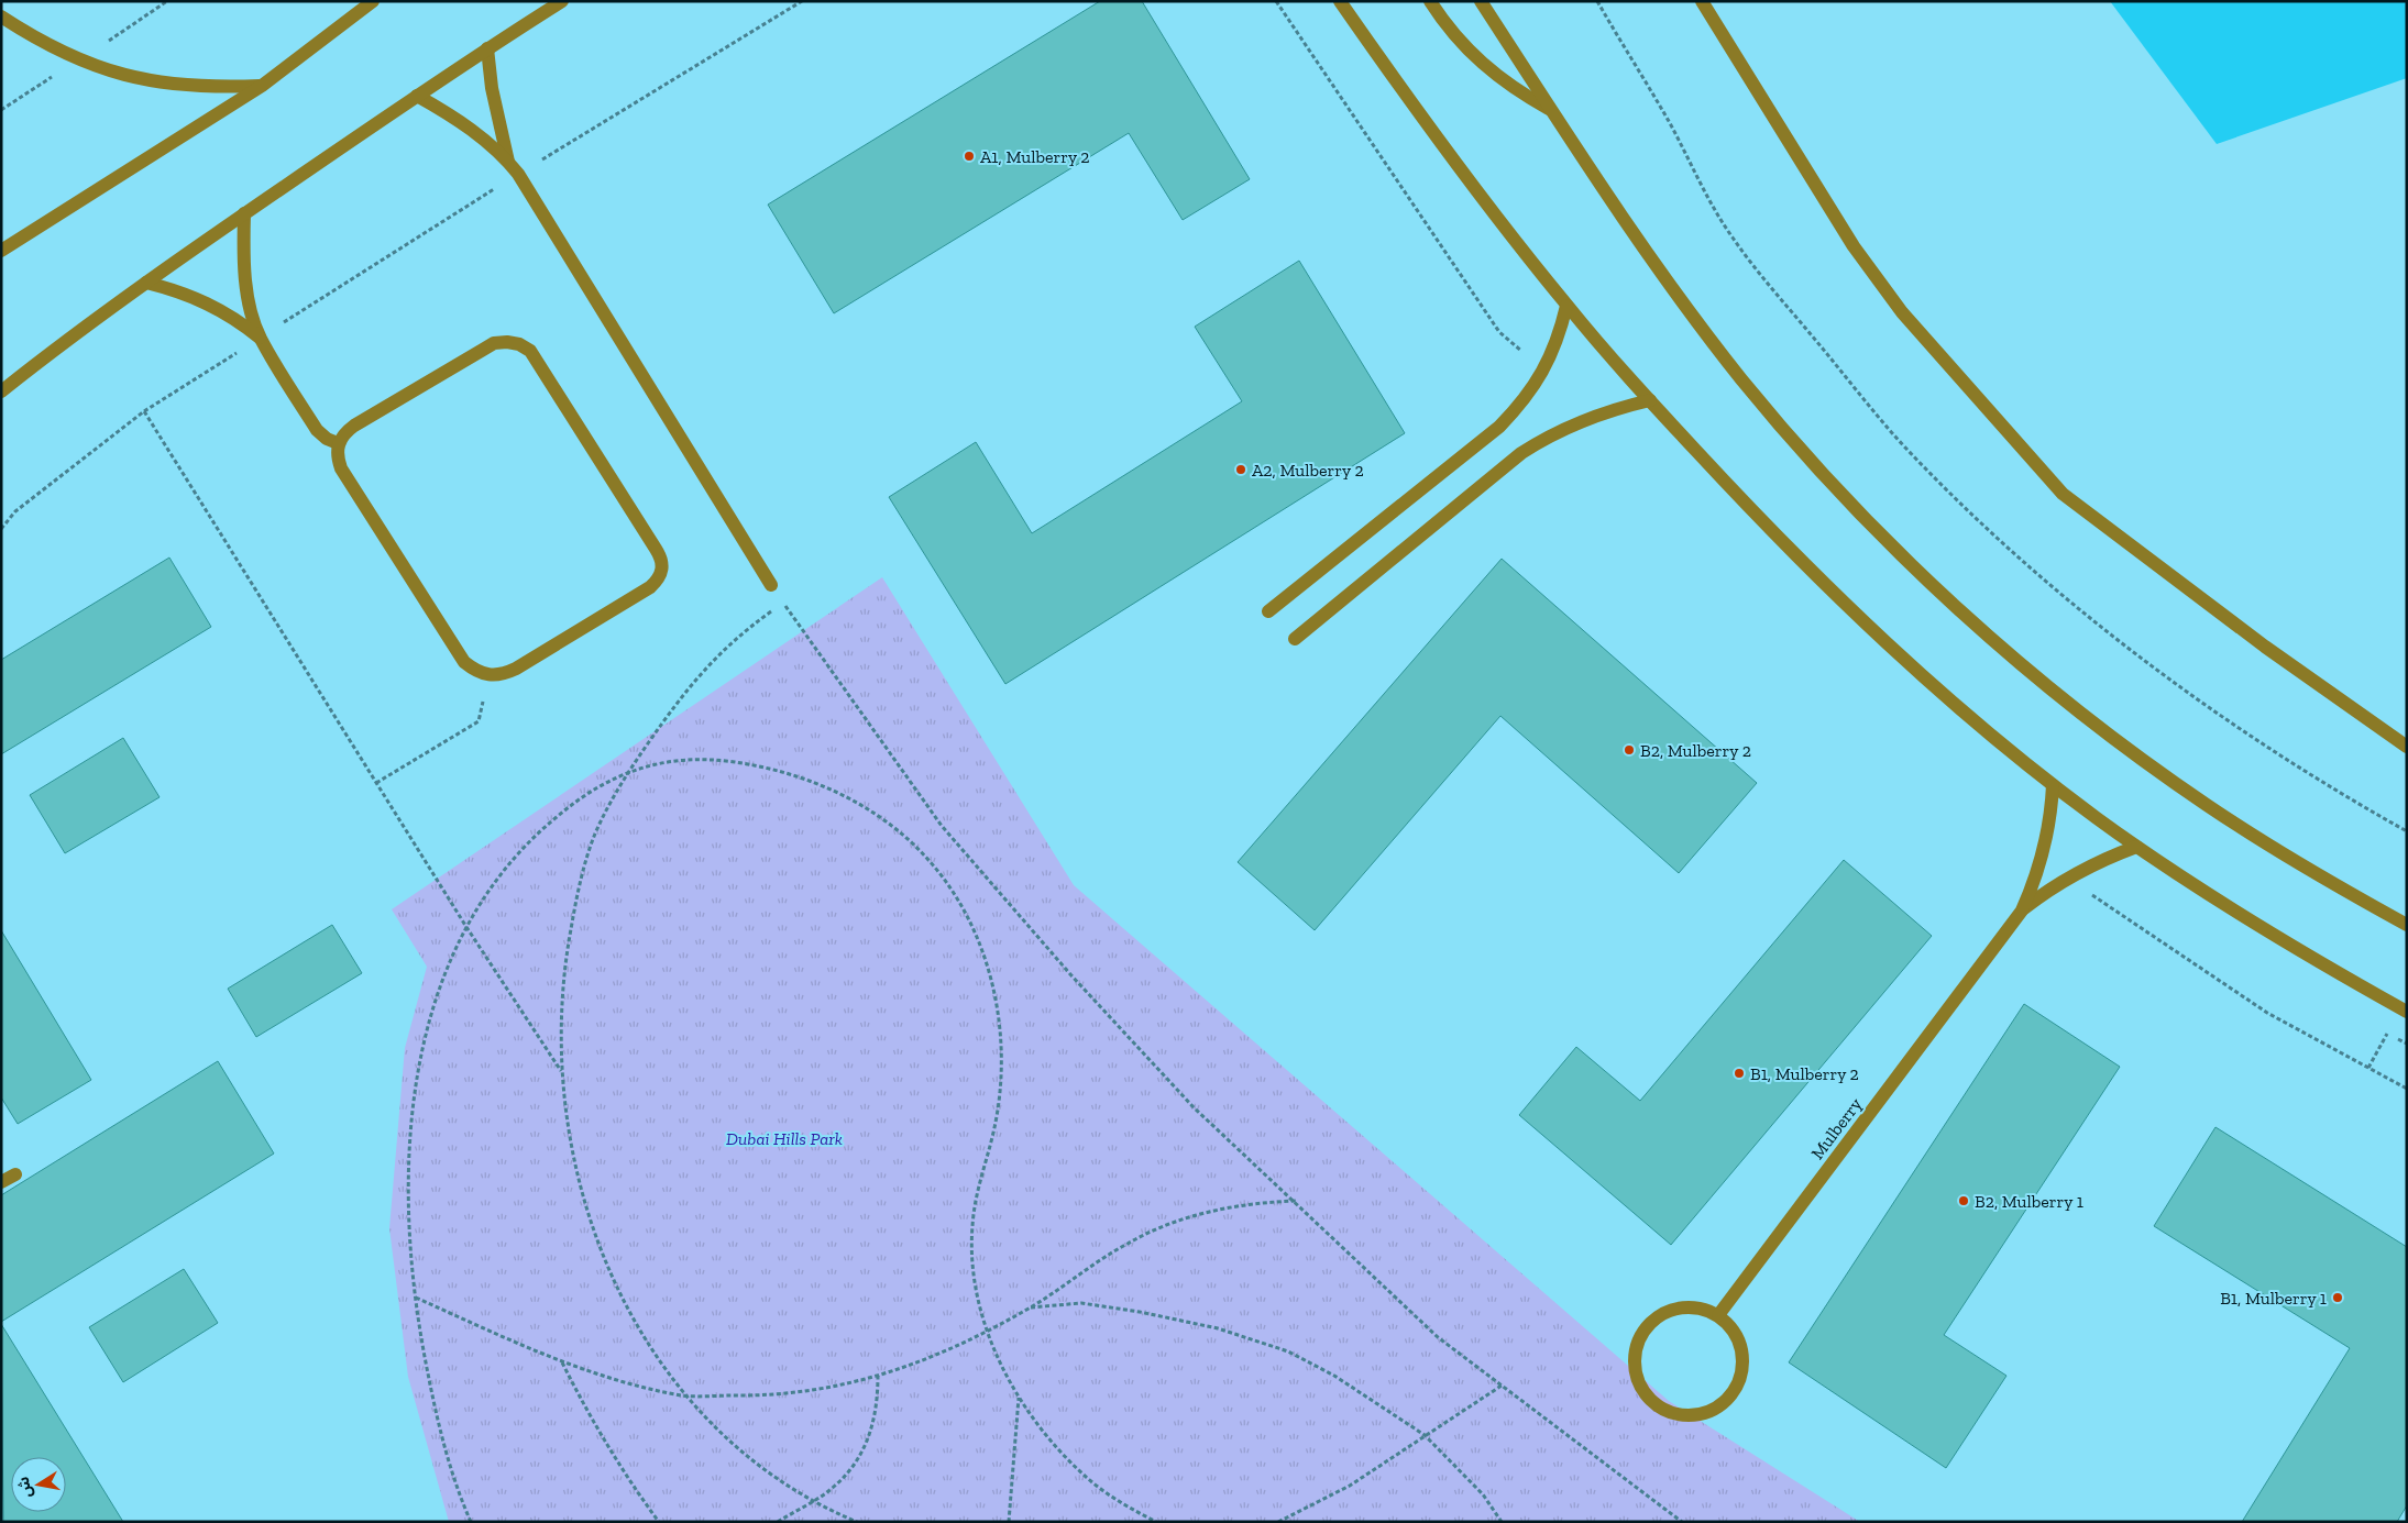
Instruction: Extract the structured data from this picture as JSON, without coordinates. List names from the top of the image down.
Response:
{
  "streets": {
    "street": ["Mulberry"]
  },
  "parks": ["Dubai Hills Park"],
  "places": [
    "A1, Mulberry 2",
    "A2, Mulberry 2",
    "B2, Mulberry 2",
    "B1, Mulberry 2",
    "B2, Mulberry 1",
    "B1, Mulberry 1"
  ],
  "north": "left"
}
